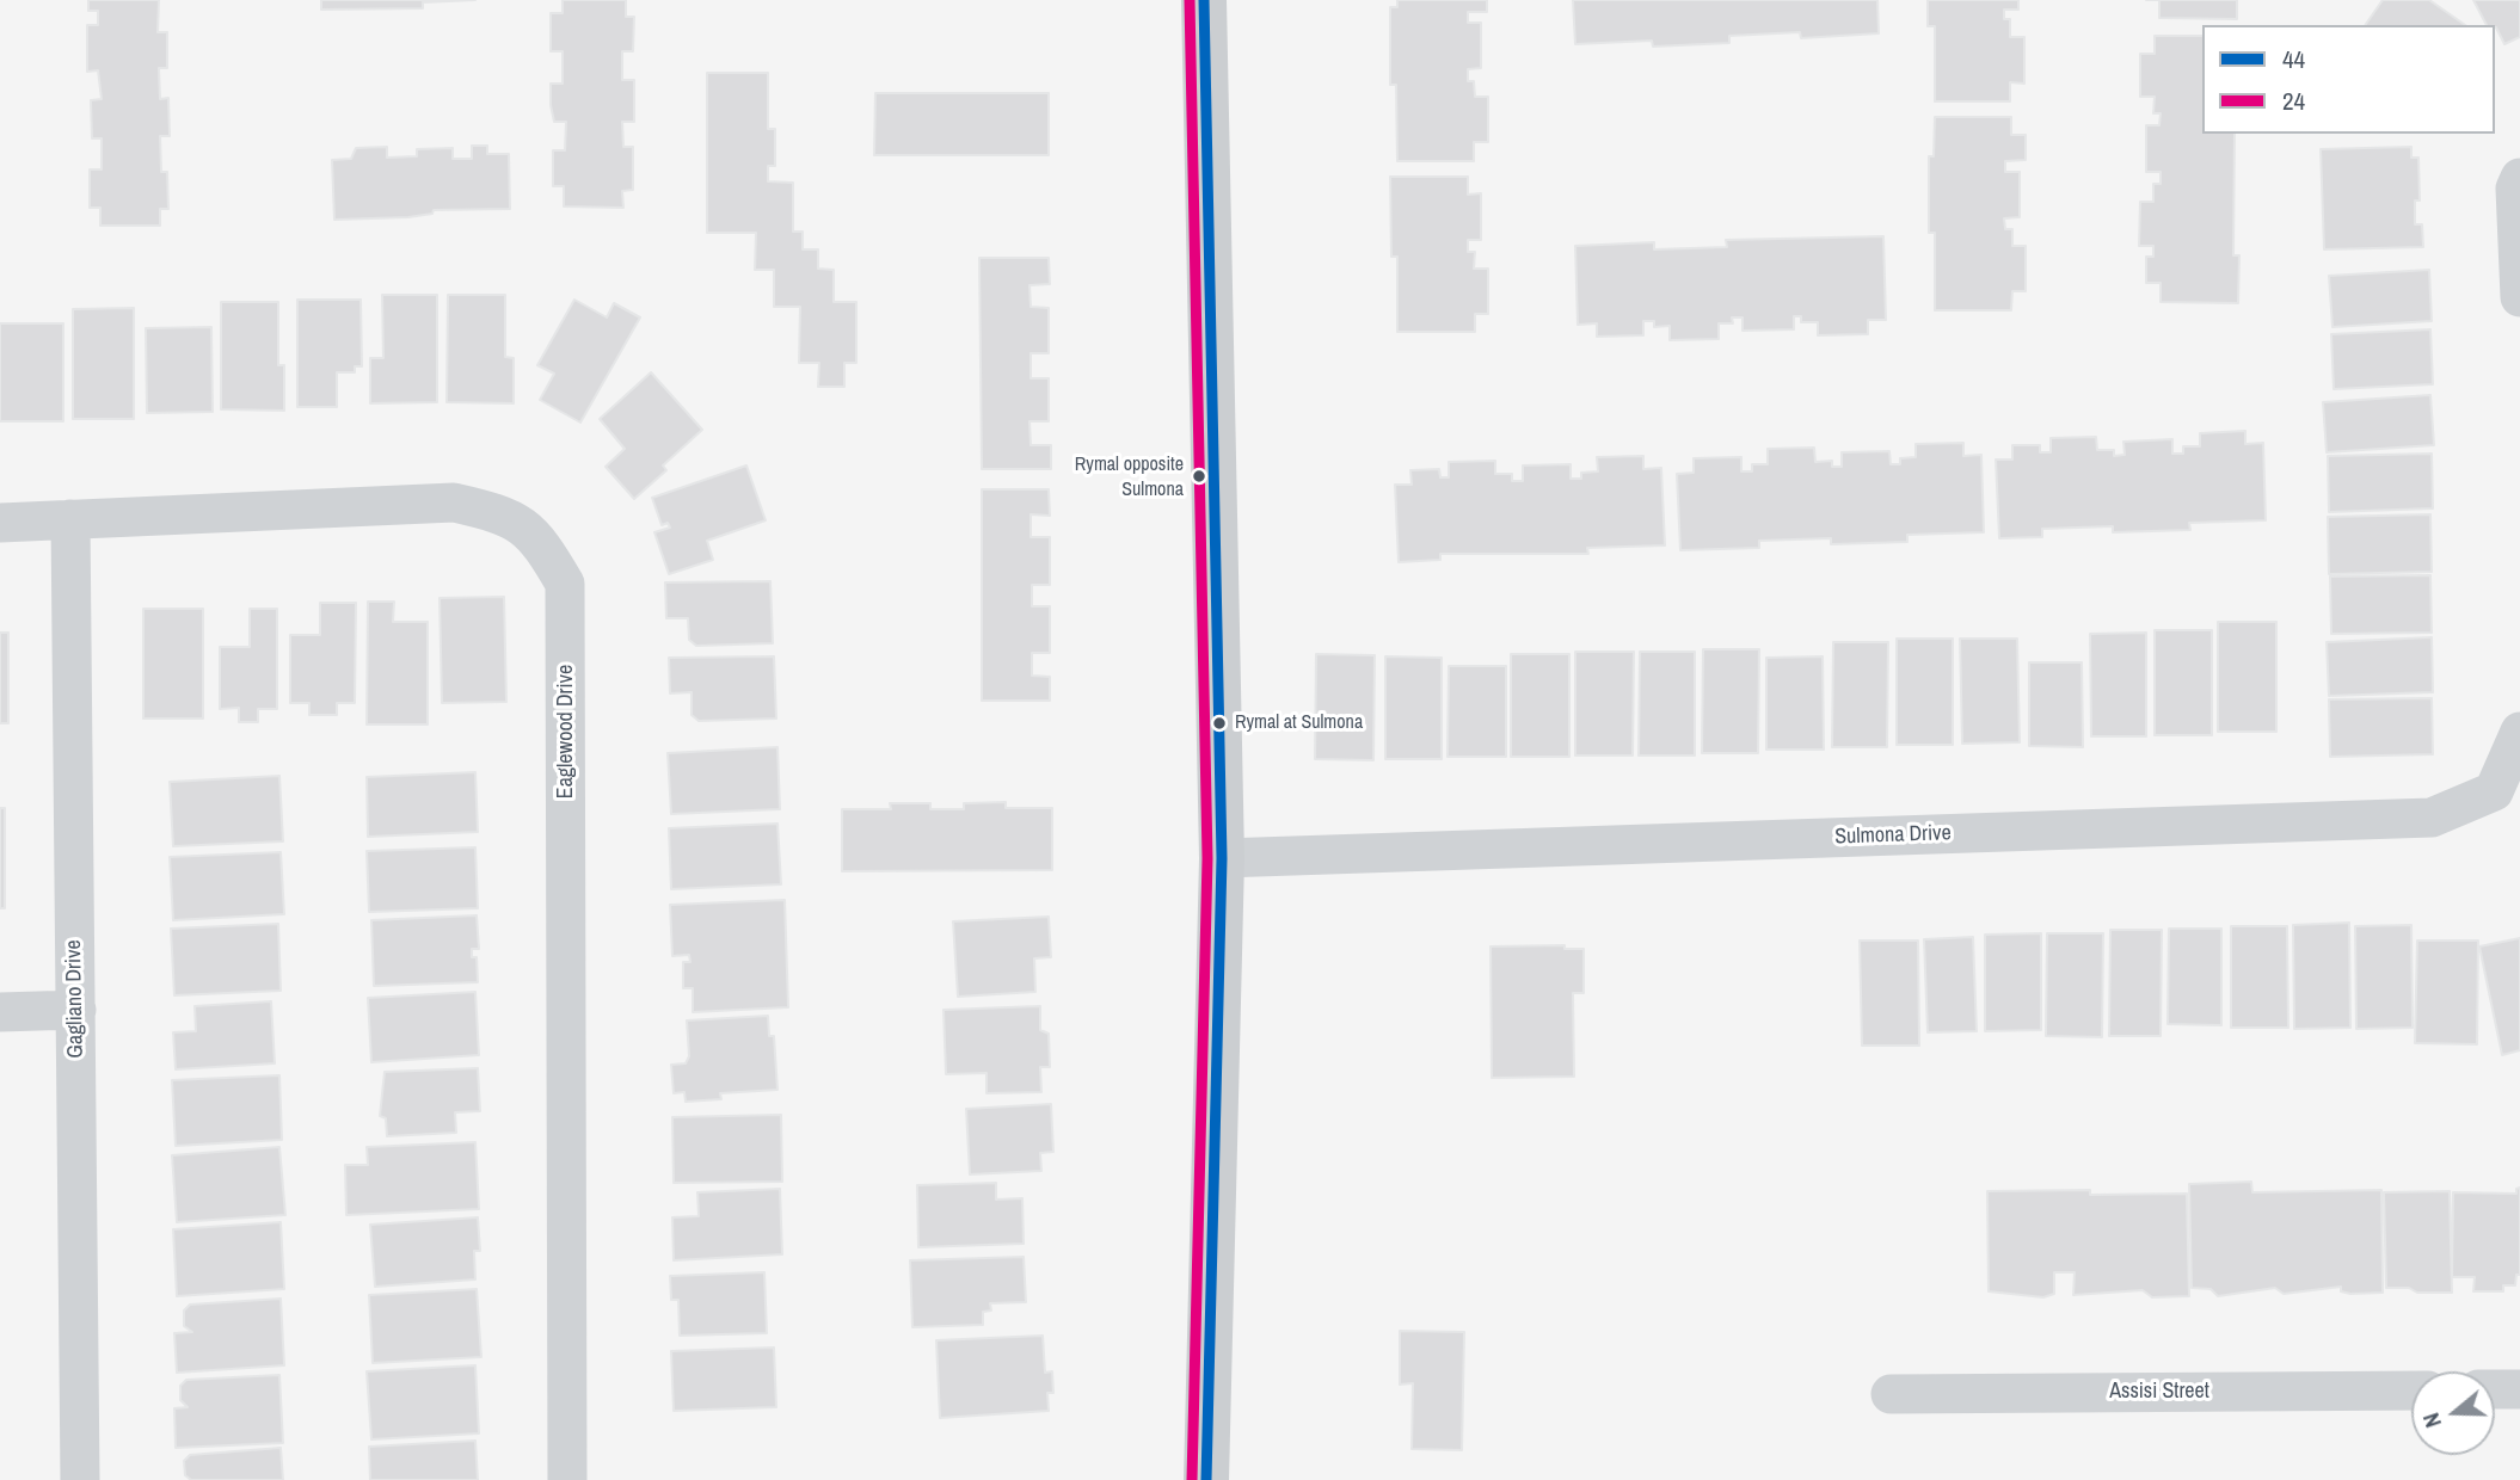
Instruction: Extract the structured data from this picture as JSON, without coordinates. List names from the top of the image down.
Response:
{
  "streets": {
    "street": [
      "Eaglewood Drive",
      "Sulmona Drive",
      "Gagliano Drive",
      "Assisi Street"
    ]
  },
  "crossings": [
    ["Eaglewood Drive", "Gagliano Drive"]
  ],
  "places": ["Rymal opposite Sulmona", "Rymal at Sulmona"],
  "lines": ["transit line 44", "transit line 24"],
  "legend": ["44", "24"],
  "north": "left"
}
